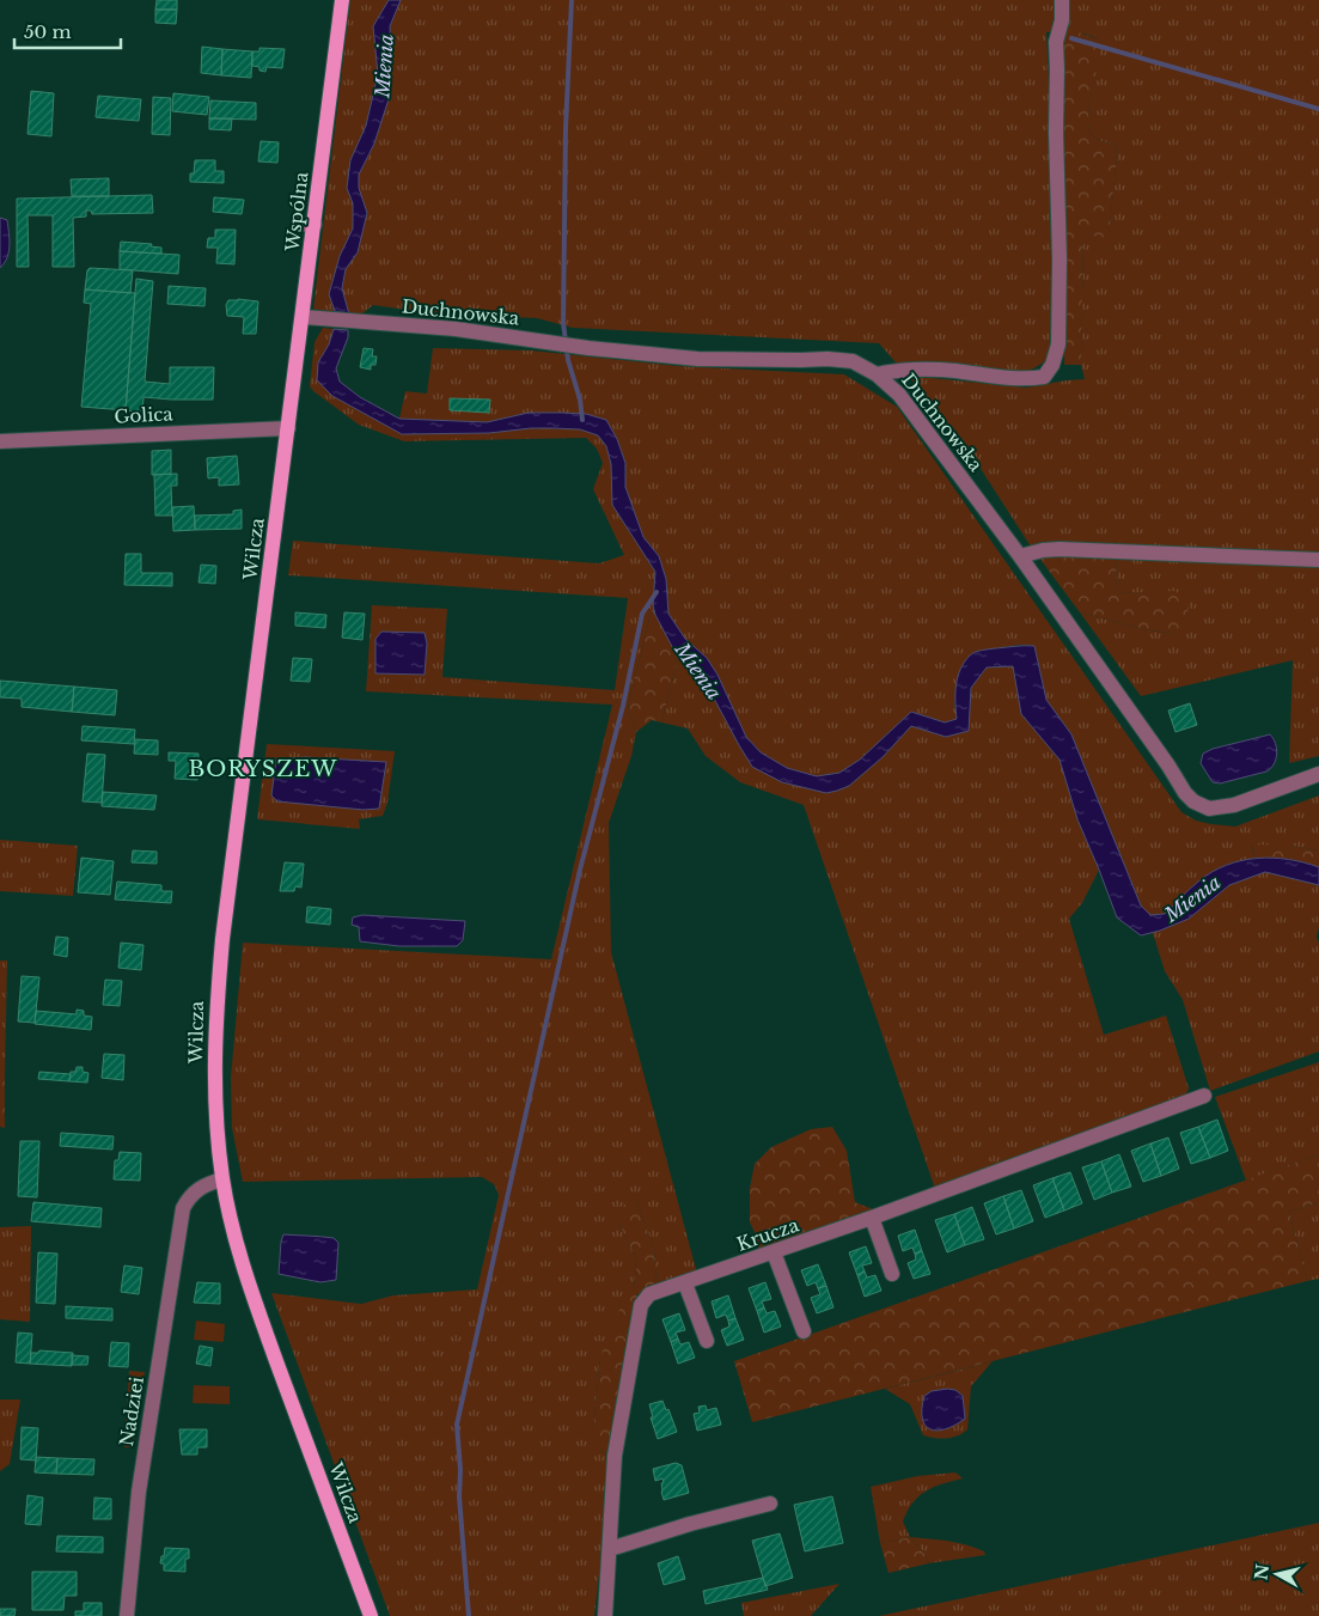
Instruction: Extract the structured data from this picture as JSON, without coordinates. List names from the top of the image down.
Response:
{
  "streets": {
    "main road": ["Wspólna", "Wilcza"],
    "street": [
      "Duchnowska",
      "Golica",
      "Krucza",
      "Nadziei"
    ]
  },
  "crossings": [
    ["Wspólna", "Duchnowska"],
    ["Wspólna", "Golica"],
    ["Wspólna", "Wilcza"],
    ["Golica", "Wilcza"],
    ["Wilcza", "Nadziei"]
  ],
  "districts": ["BORYSZEW"],
  "water": ["Mienia"],
  "scale_bar": "50 m",
  "north": "left"
}
